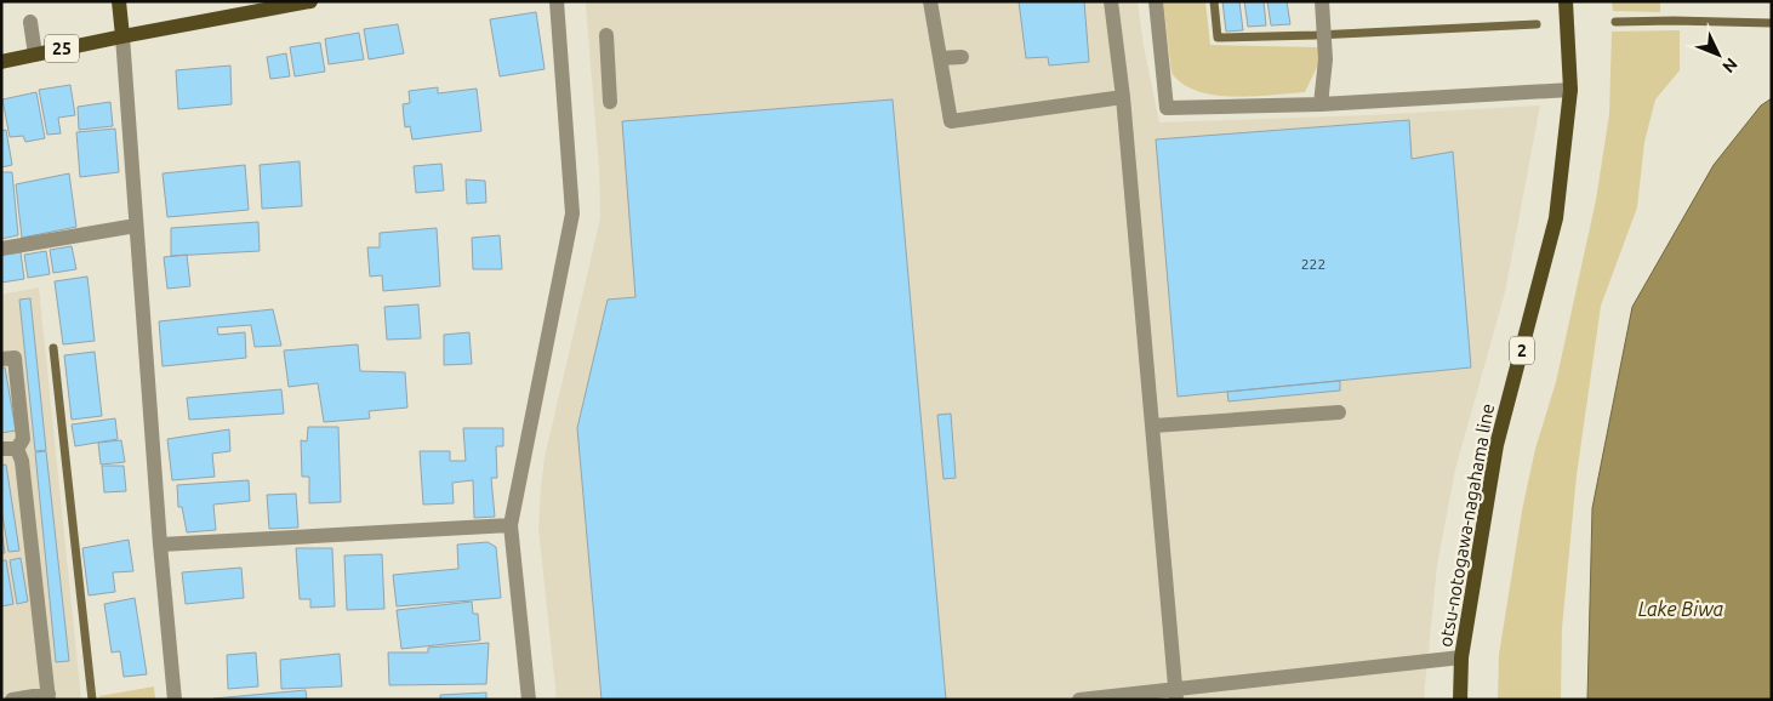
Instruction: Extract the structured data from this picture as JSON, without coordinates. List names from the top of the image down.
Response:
{
  "streets": {
    "main road": ["25", "2", "otsu-notogawa-nagahama line"]
  },
  "water": ["Lake Biwa"],
  "house_numbers": ["222"],
  "north": "bottom right"
}
